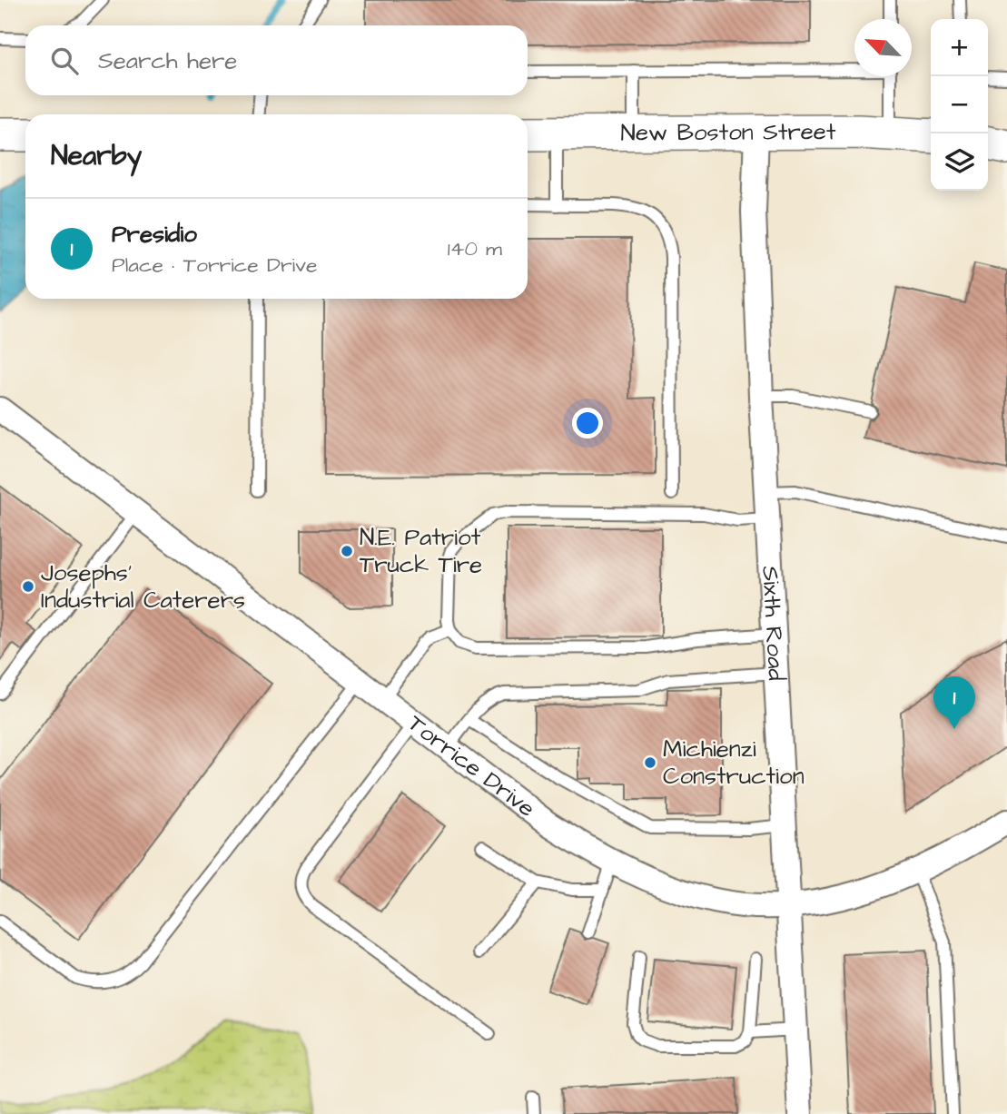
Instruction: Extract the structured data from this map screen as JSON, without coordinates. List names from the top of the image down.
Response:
{
  "streets": {
    "main road": ["New Boston Street"],
    "street": ["Sixth Road", "Torrice Drive"]
  },
  "crossings": [
    ["New Boston Street", "Sixth Road"],
    ["Sixth Road", "Torrice Drive"]
  ],
  "places": ["N.E. Patriot Truck Tire", "Josephs' Industrial Caterers", "Michienzi Construction"],
  "north": "top left",
  "page": {
    "map_buttons": ["+", "−"],
    "search": "Search here",
    "heading": "Nearby",
    "list": [
      {
        "mark": "1",
        "name": "Presidio",
        "note": "Place · Torrice Drive",
        "value": "140 m"
      }
    ],
    "pins": "1"
  }
}
